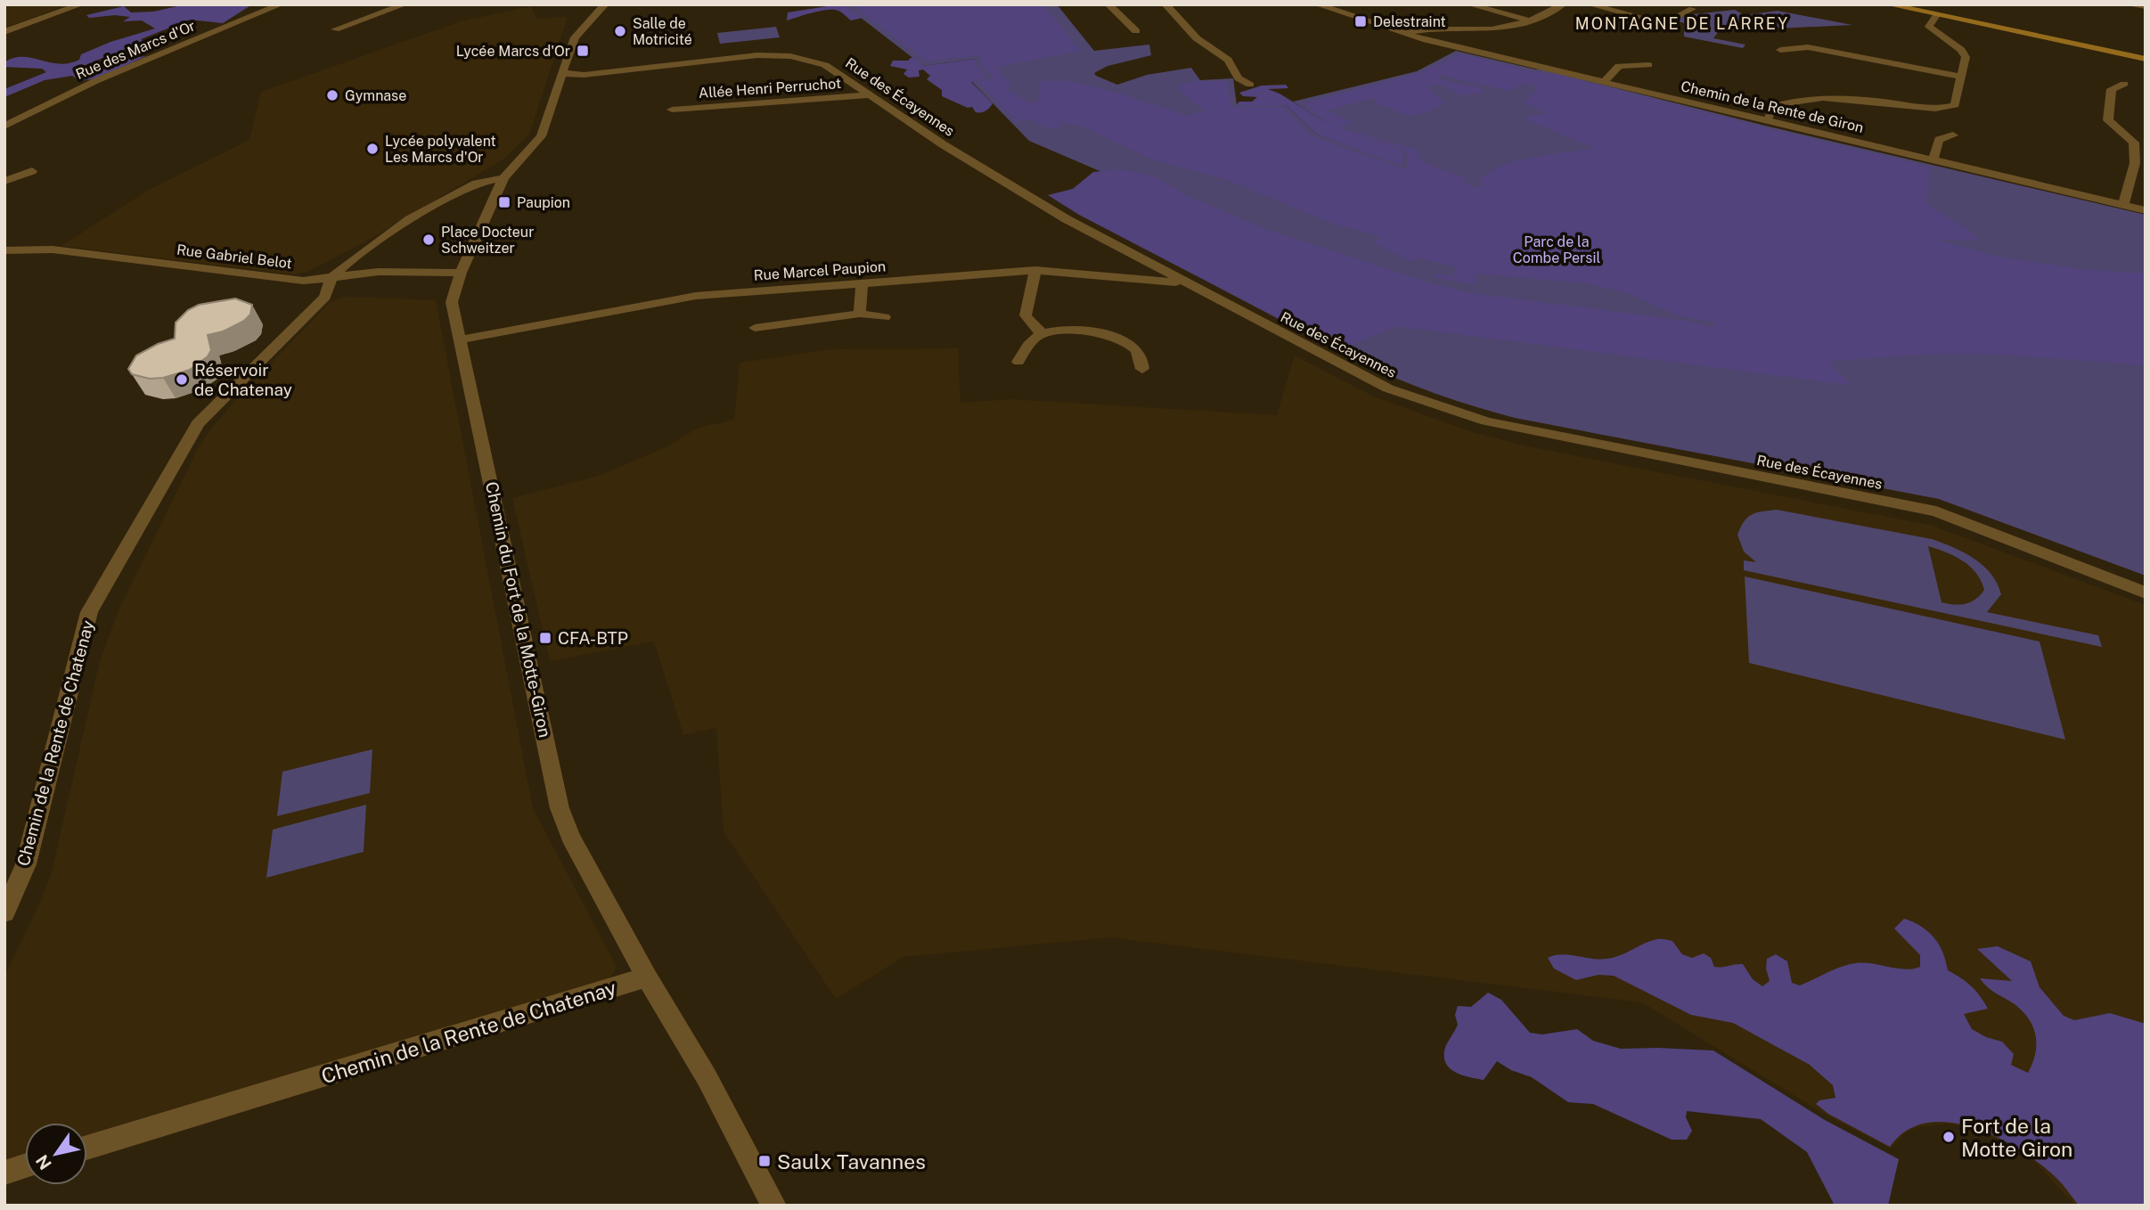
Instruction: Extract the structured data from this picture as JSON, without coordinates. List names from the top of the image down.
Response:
{
  "streets": {
    "street": [
      "Rue des Marcs d'Or",
      "Allée Henri Perruchot",
      "Rue des Écayennes",
      "Chemin de la Rente de Giron",
      "Rue Gabriel Belot",
      "Rue Marcel Paupion",
      "Chemin du Fort de la Motte-Giron",
      "Chemin de la Rente de Chatenay"
    ]
  },
  "crossings": [
    ["Allée Henri Perruchot", "Rue des Écayennes"],
    ["Rue des Écayennes", "Rue Marcel Paupion"],
    ["Rue des Écayennes", "Chemin du Fort de la Motte-Giron"],
    ["Rue Gabriel Belot", "Chemin du Fort de la Motte-Giron"],
    ["Rue Gabriel Belot", "Chemin de la Rente de Chatenay"],
    ["Rue Marcel Paupion", "Chemin du Fort de la Motte-Giron"],
    ["Chemin du Fort de la Motte-Giron", "Chemin de la Rente de Chatenay"]
  ],
  "districts": ["MONTAGNE DE LARREY"],
  "parks": ["Parc de la Combe Persil"],
  "places": {
    "transit": [
      "Delestraint",
      "Lycée Marcs d'Or",
      "Paupion",
      "CFA-BTP",
      "Saulx Tavannes"
    ],
    "other": [
      "Salle de Motricité",
      "Gymnase",
      "Lycée polyvalent Les Marcs d'Or",
      "Place Docteur Schweitzer",
      "Réservoir de Chatenay",
      "Fort de la Motte Giron"
    ]
  },
  "north": "bottom left"
}
